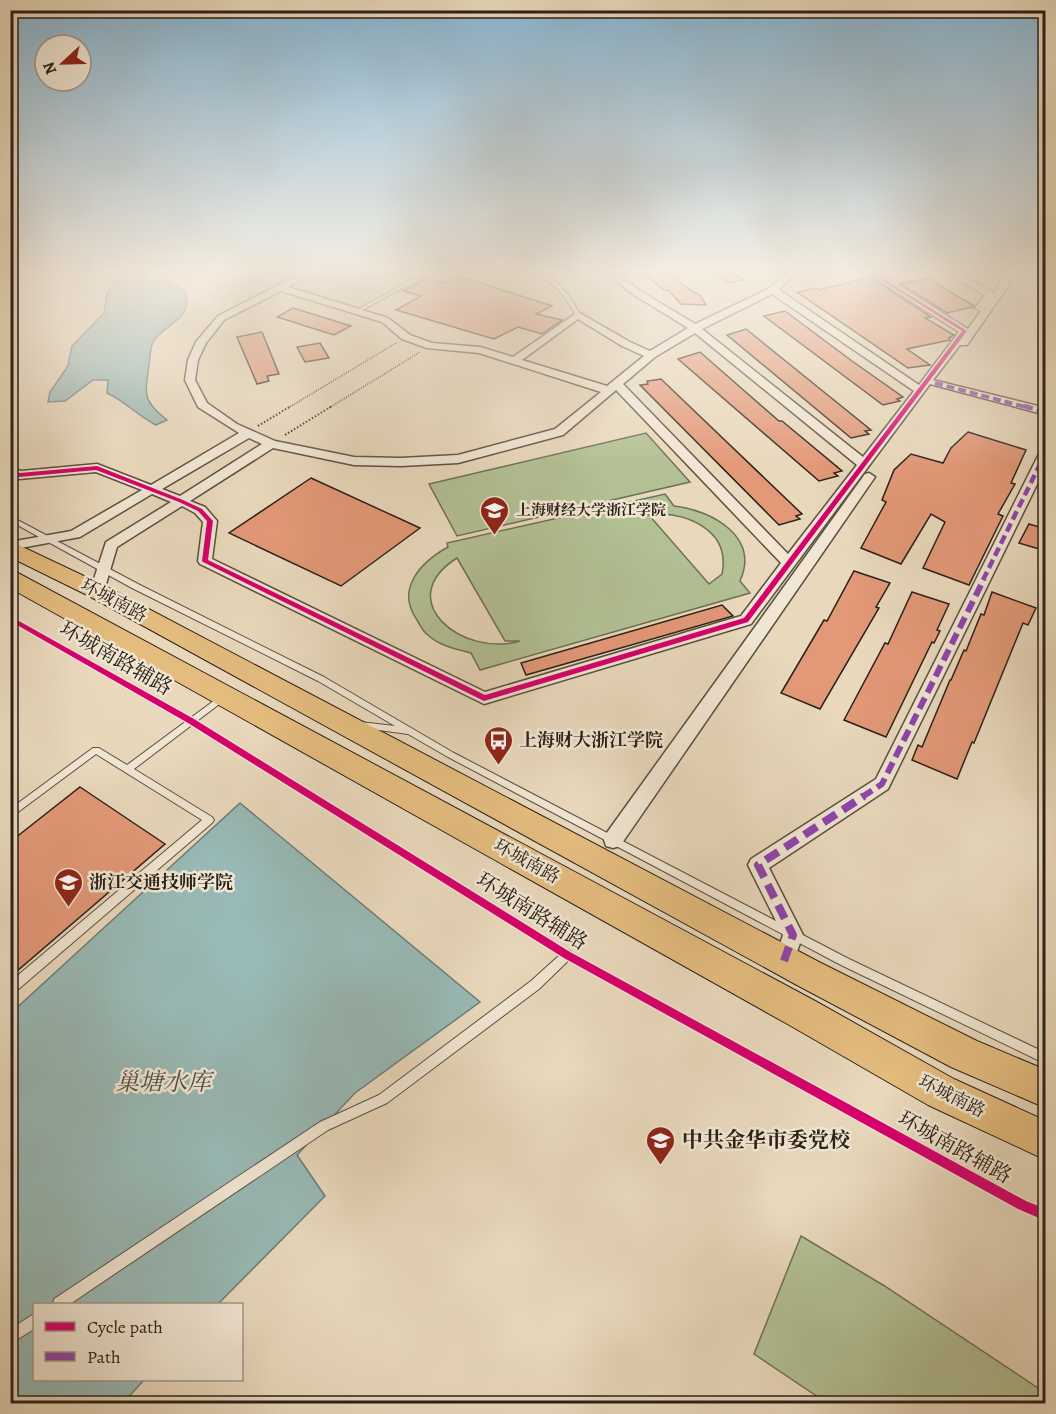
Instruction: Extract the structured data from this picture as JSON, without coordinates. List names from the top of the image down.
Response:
{
  "streets": {
    "main road": ["环城南路"],
    "cycle path": ["环城南路辅路"]
  },
  "water": ["巢塘水库"],
  "places": {
    "school or university": ["上海财经大学浙江学院", "浙江交通技师学院", "中共金华市委党校"],
    "bus stop": ["上海财大浙江学院"]
  },
  "legend": ["Cycle path", "Path"],
  "north": "left"
}
